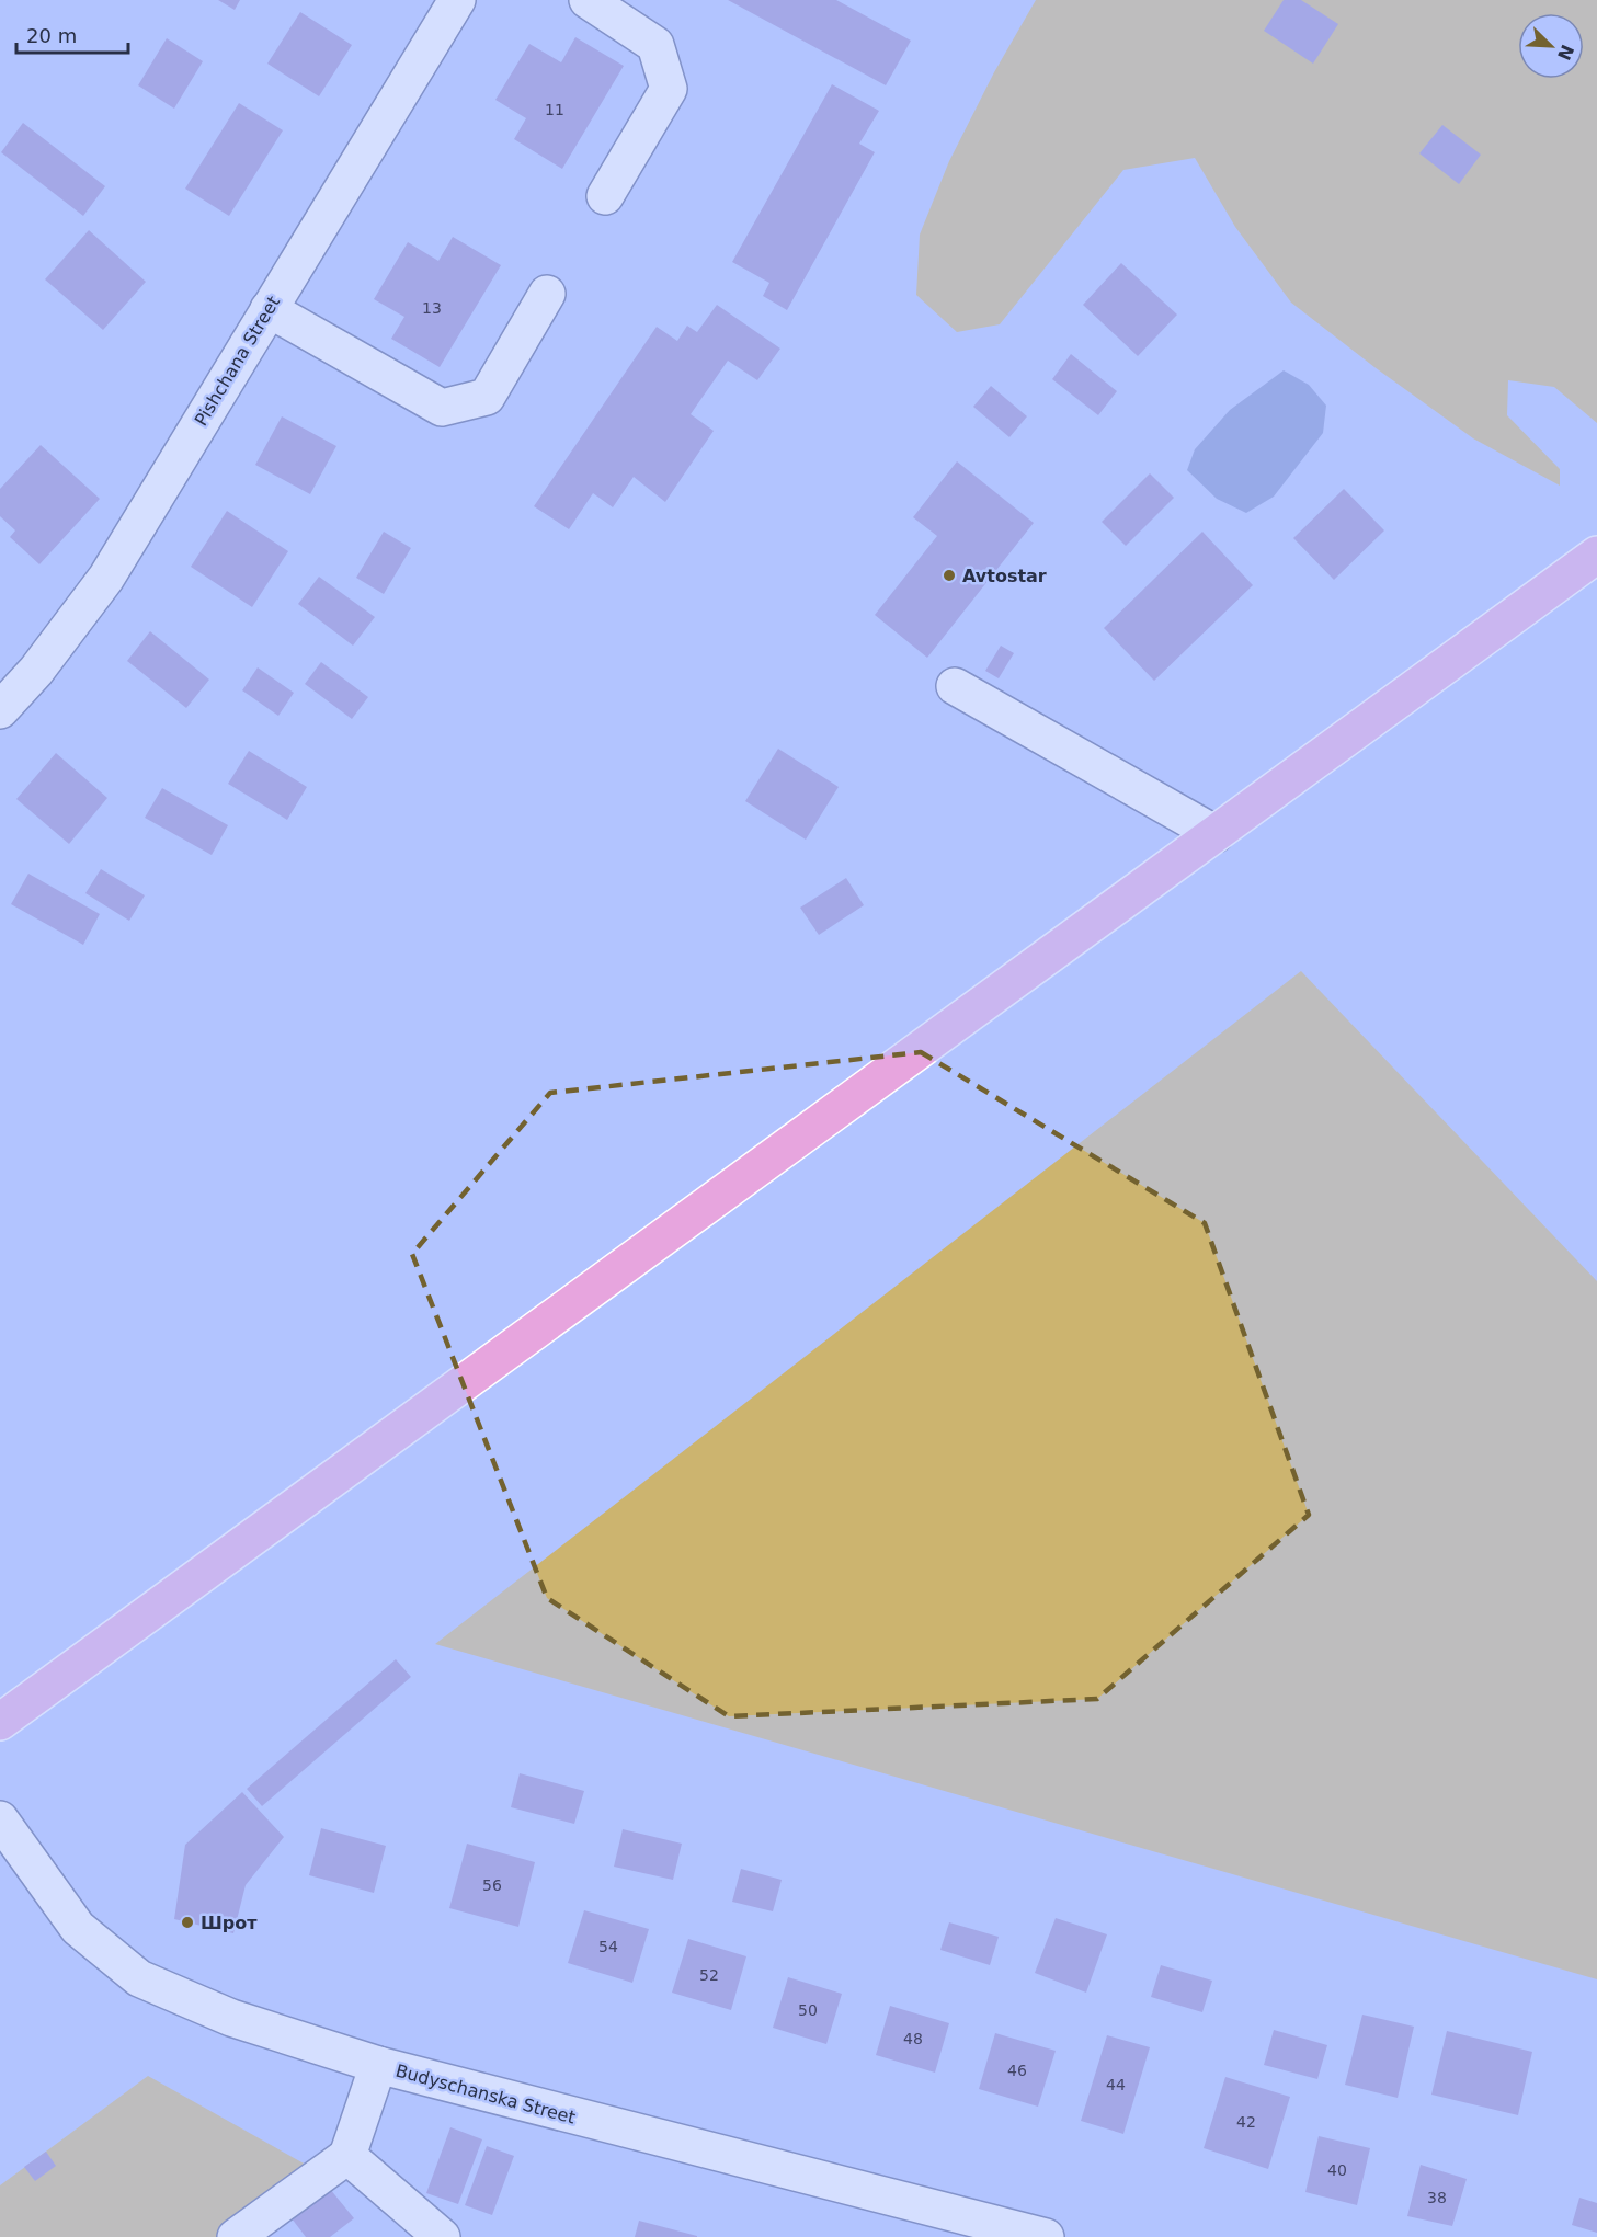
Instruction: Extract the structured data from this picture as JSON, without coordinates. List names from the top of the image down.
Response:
{
  "streets": {
    "street": ["Pishchana Street", "Budyschanska Street"]
  },
  "places": ["Avtostar", "Шрот"],
  "house_numbers": [
    "11",
    "13",
    "56",
    "54",
    "52",
    "50",
    "48",
    "46",
    "44",
    "42",
    "40",
    "38"
  ],
  "scale_bar": "20 m",
  "north": "bottom right"
}
